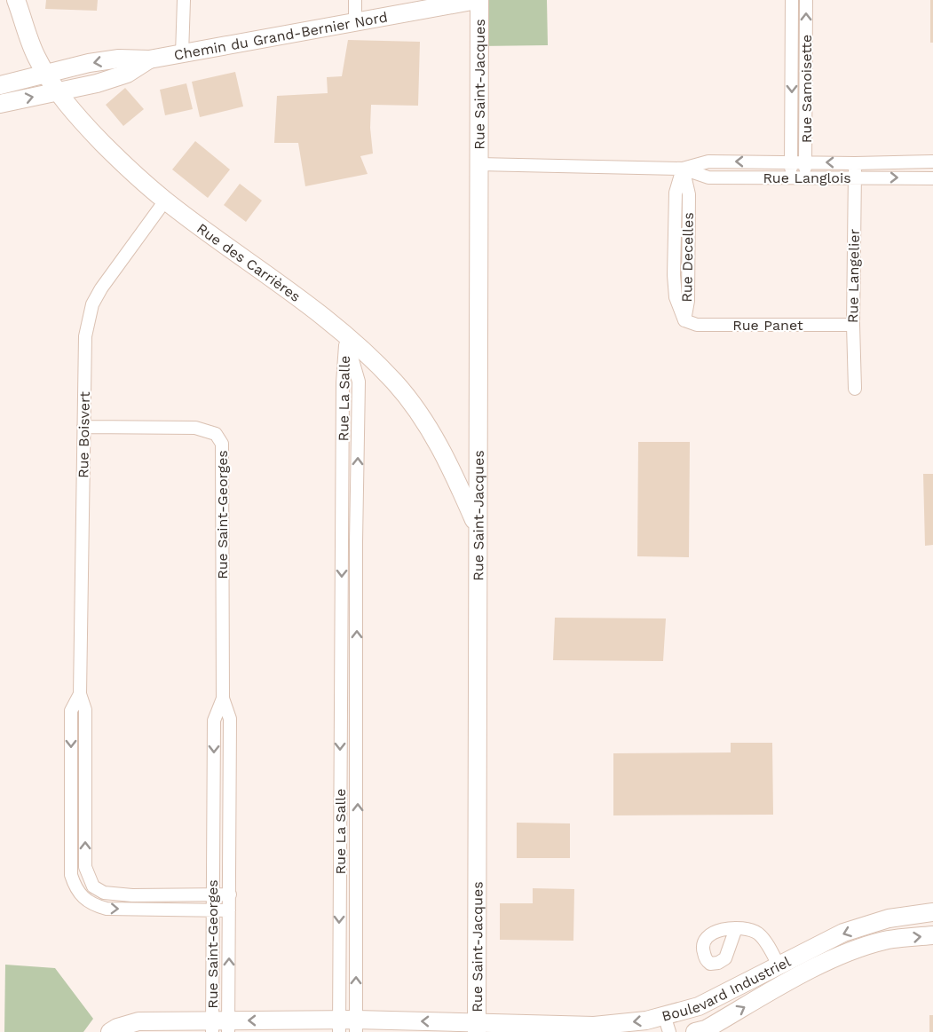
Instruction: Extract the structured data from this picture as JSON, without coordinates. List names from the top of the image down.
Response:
{
  "streets": {
    "main road": [
      "Chemin du Grand-Bernier Nord",
      "Rue Saint-Jacques",
      "Rue des Carrières",
      "Boulevard Industriel"
    ],
    "street": [
      "Rue Samoisette",
      "Rue Langlois",
      "Rue Decelles",
      "Rue Langelier",
      "Rue Panet",
      "Rue La Salle",
      "Rue Boisvert",
      "Rue Saint-Georges"
    ]
  },
  "crossings": [
    ["Chemin du Grand-Bernier Nord", "Rue Saint-Jacques"],
    ["Chemin du Grand-Bernier Nord", "Rue des Carrières"],
    ["Rue Saint-Jacques", "Rue Langlois"],
    ["Rue Saint-Jacques", "Rue des Carrières"],
    ["Rue Saint-Jacques", "Boulevard Industriel"],
    ["Rue Samoisette", "Rue Langlois"],
    ["Rue Langlois", "Rue Decelles"],
    ["Rue Langlois", "Rue Langelier"],
    ["Rue Decelles", "Rue Panet"],
    ["Rue des Carrières", "Rue La Salle"],
    ["Rue des Carrières", "Rue Boisvert"],
    ["Rue Langelier", "Rue Panet"],
    ["Rue La Salle", "Boulevard Industriel"],
    ["Rue Boisvert", "Rue Saint-Georges"],
    ["Rue Saint-Georges", "Boulevard Industriel"]
  ]
}
